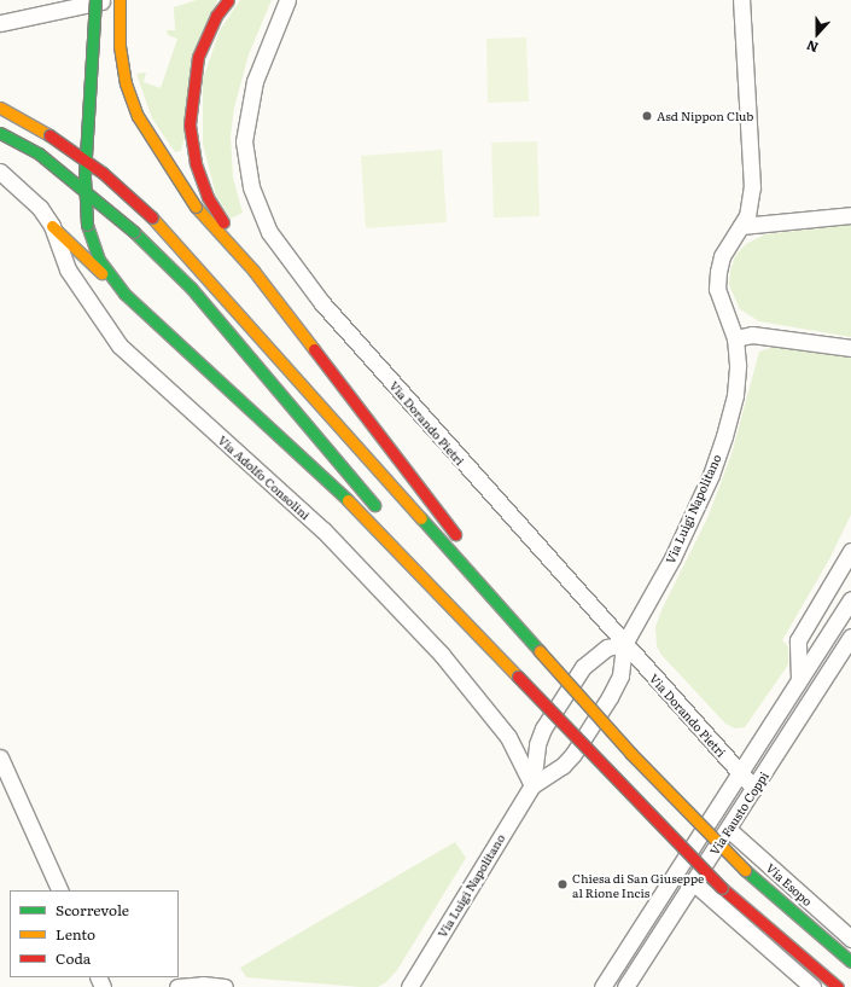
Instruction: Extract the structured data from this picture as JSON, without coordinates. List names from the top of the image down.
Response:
{
  "streets": {
    "street": [
      "Via Dorando Pietri",
      "Via Adolfo Consolini",
      "Via Luigi Napolitano",
      "Via Fausto Coppi",
      "Via Esopo"
    ]
  },
  "crossings": [
    ["Via Dorando Pietri", "Via Luigi Napolitano"],
    ["Via Dorando Pietri", "Via Fausto Coppi"],
    ["Via Adolfo Consolini", "Via Luigi Napolitano"],
    ["Via Fausto Coppi", "Via Esopo"]
  ],
  "places": ["Asd Nippon Club", "Chiesa di San Giuseppe al Rione Incis"],
  "legend": ["Scorrevole", "Lento", "Coda"],
  "north": "bottom"
}
